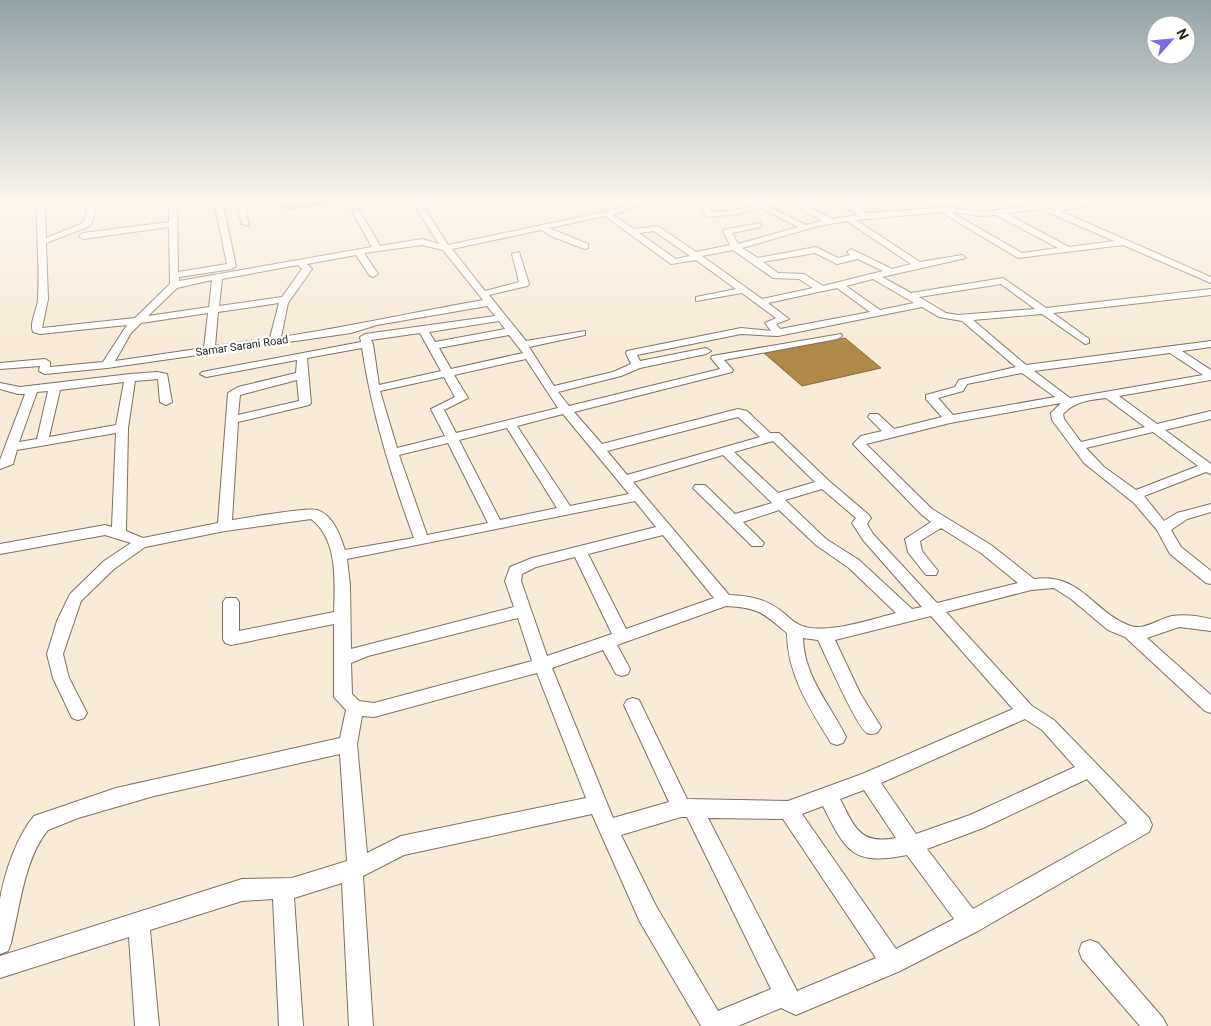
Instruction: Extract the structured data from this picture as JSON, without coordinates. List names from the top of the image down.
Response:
{
  "streets": {
    "street": ["Samar Sarani Road"]
  },
  "north": "top right"
}
